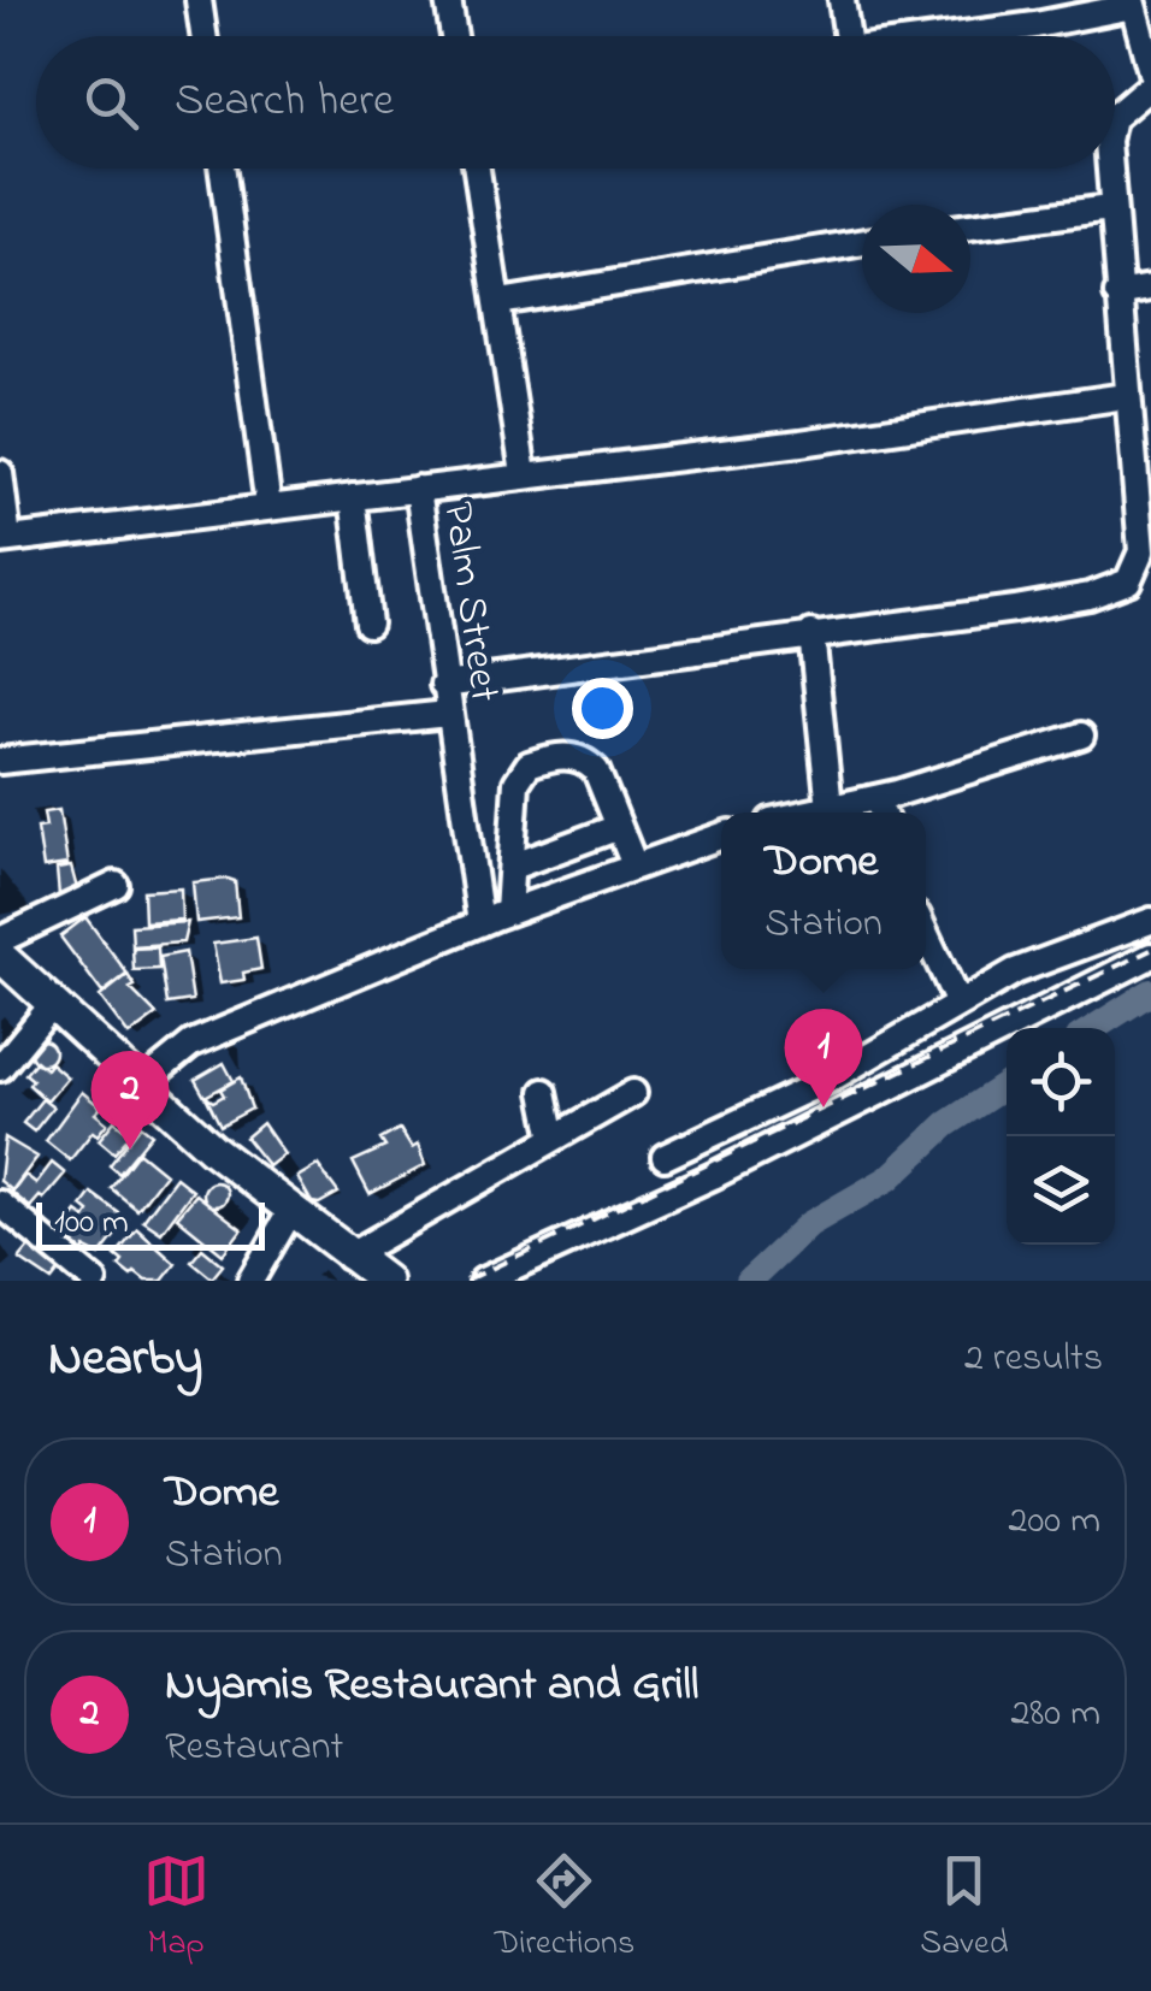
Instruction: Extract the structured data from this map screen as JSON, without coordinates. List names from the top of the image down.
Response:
{
  "streets": {
    "street": ["Palm Street"]
  },
  "scale_bar": "100 m",
  "north": "right",
  "page": {
    "search": "Search here",
    "popup": ["Dome", "Station"],
    "pins": ["1", "2"],
    "scale": "100 m",
    "heading": ["Nearby", "2 results"],
    "list": [
      {
        "mark": "1",
        "name": "Dome",
        "note": "Station",
        "value": "200 m"
      },
      {
        "mark": "2",
        "name": "Nyamis Restaurant and Grill",
        "note": "Restaurant",
        "value": "280 m"
      }
    ],
    "nav": ["Map", "Directions", "Saved"]
  }
}
